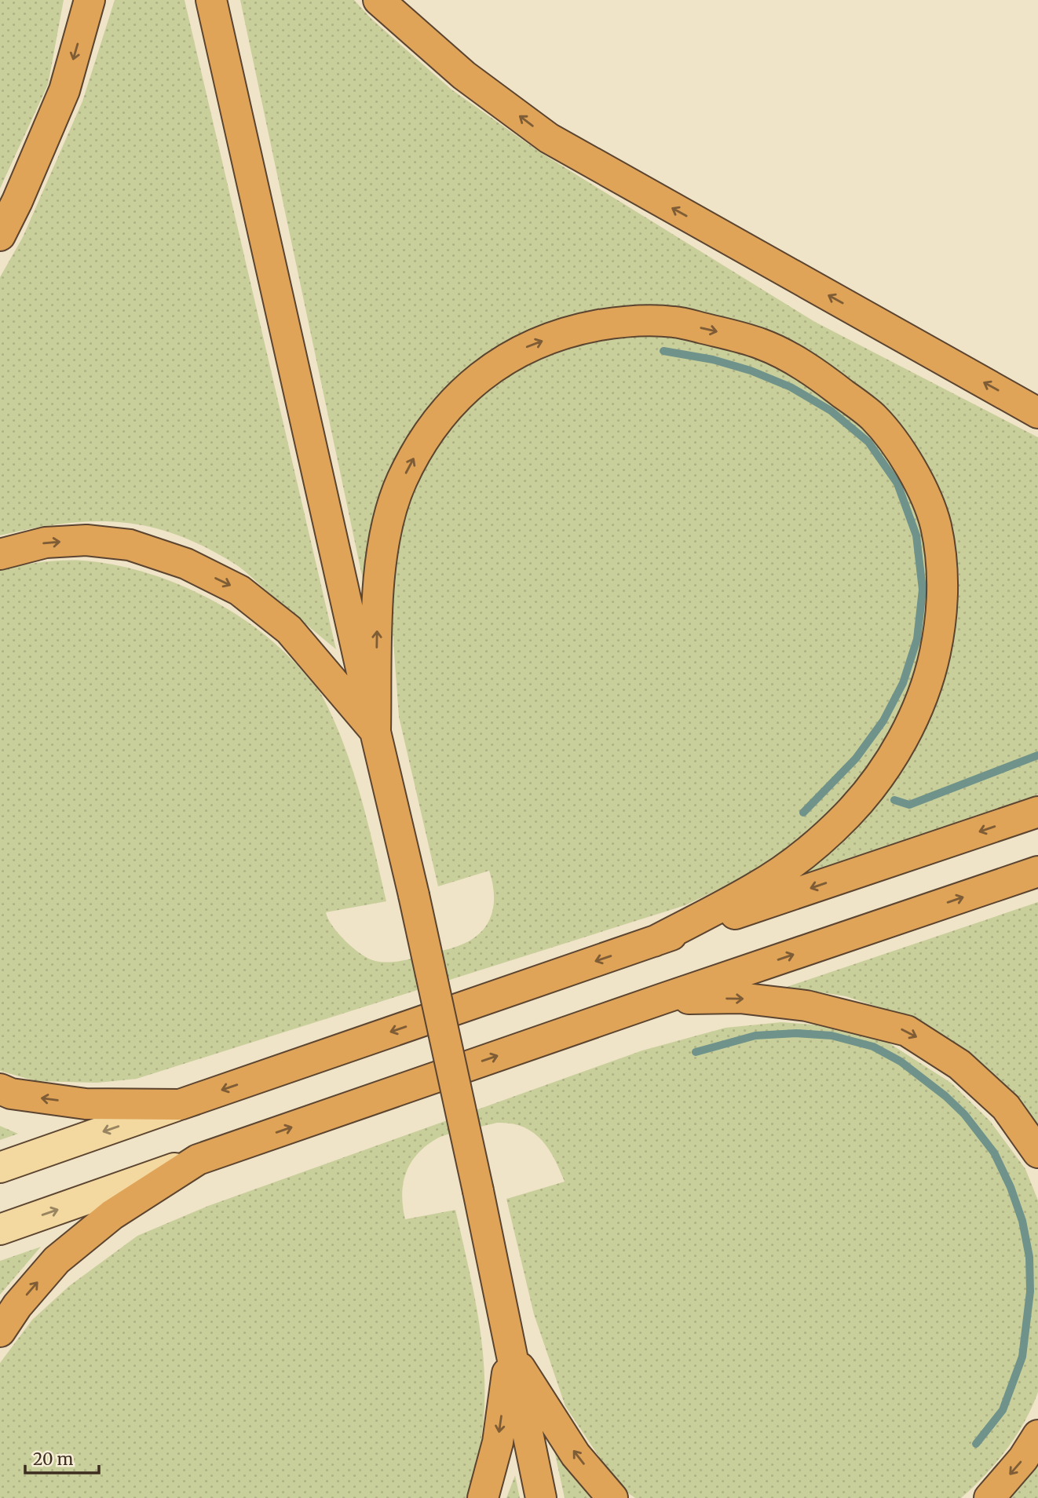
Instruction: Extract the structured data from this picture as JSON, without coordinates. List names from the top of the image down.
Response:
{
  "scale_bar": "20 m"
}
